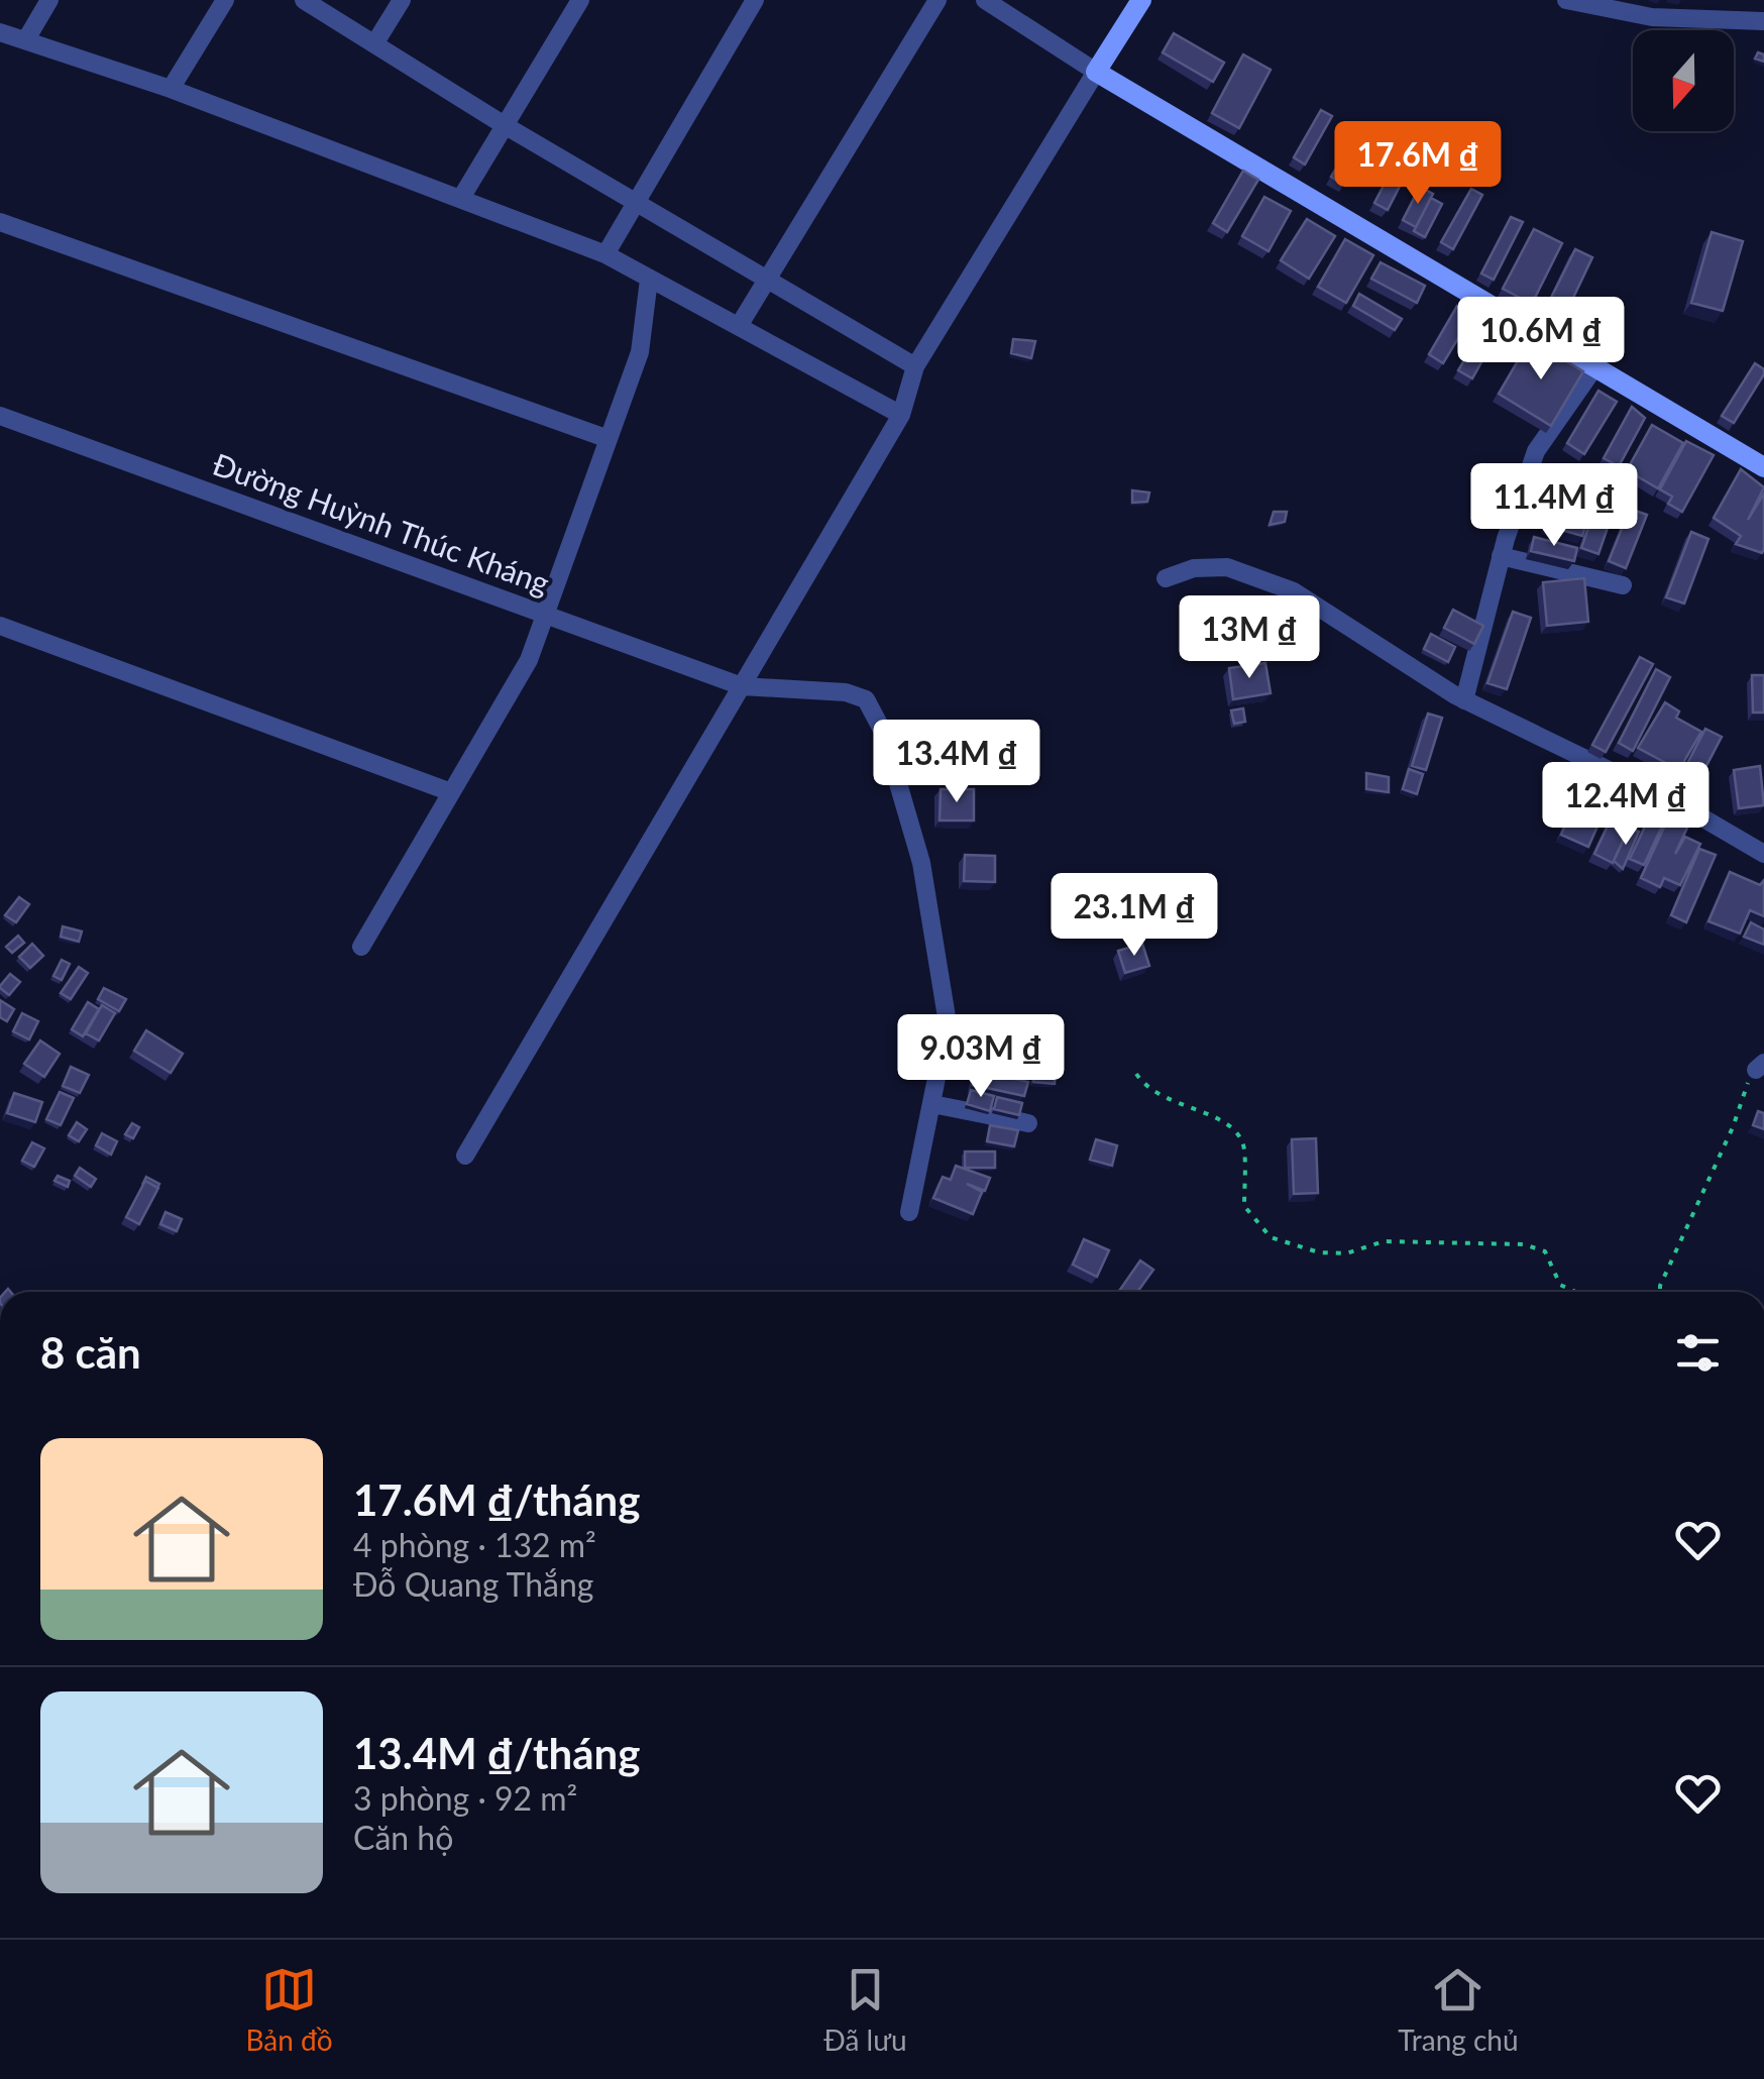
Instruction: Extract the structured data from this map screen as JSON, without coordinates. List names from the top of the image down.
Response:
{
  "streets": {
    "street": ["Đường Huỳnh Thúc Kháng"]
  },
  "north": "bottom",
  "page": {
    "price": [
      "17.6M ₫",
      "10.6M ₫",
      "11.4M ₫",
      "13M ₫",
      "13.4M ₫",
      "12.4M ₫",
      "23.1M ₫",
      "9.03M ₫"
    ],
    "heading": "8 căn",
    "list": [
      {
        "name": "17.6M ₫/tháng",
        "note": "4 phòng · 132 m² · Đỗ Quang Thắng"
      },
      {
        "name": "13.4M ₫/tháng",
        "note": "3 phòng · 92 m² · Căn hộ"
      }
    ],
    "tabs": ["Bản đồ", "Đã lưu", "Trang chủ"]
  }
}
